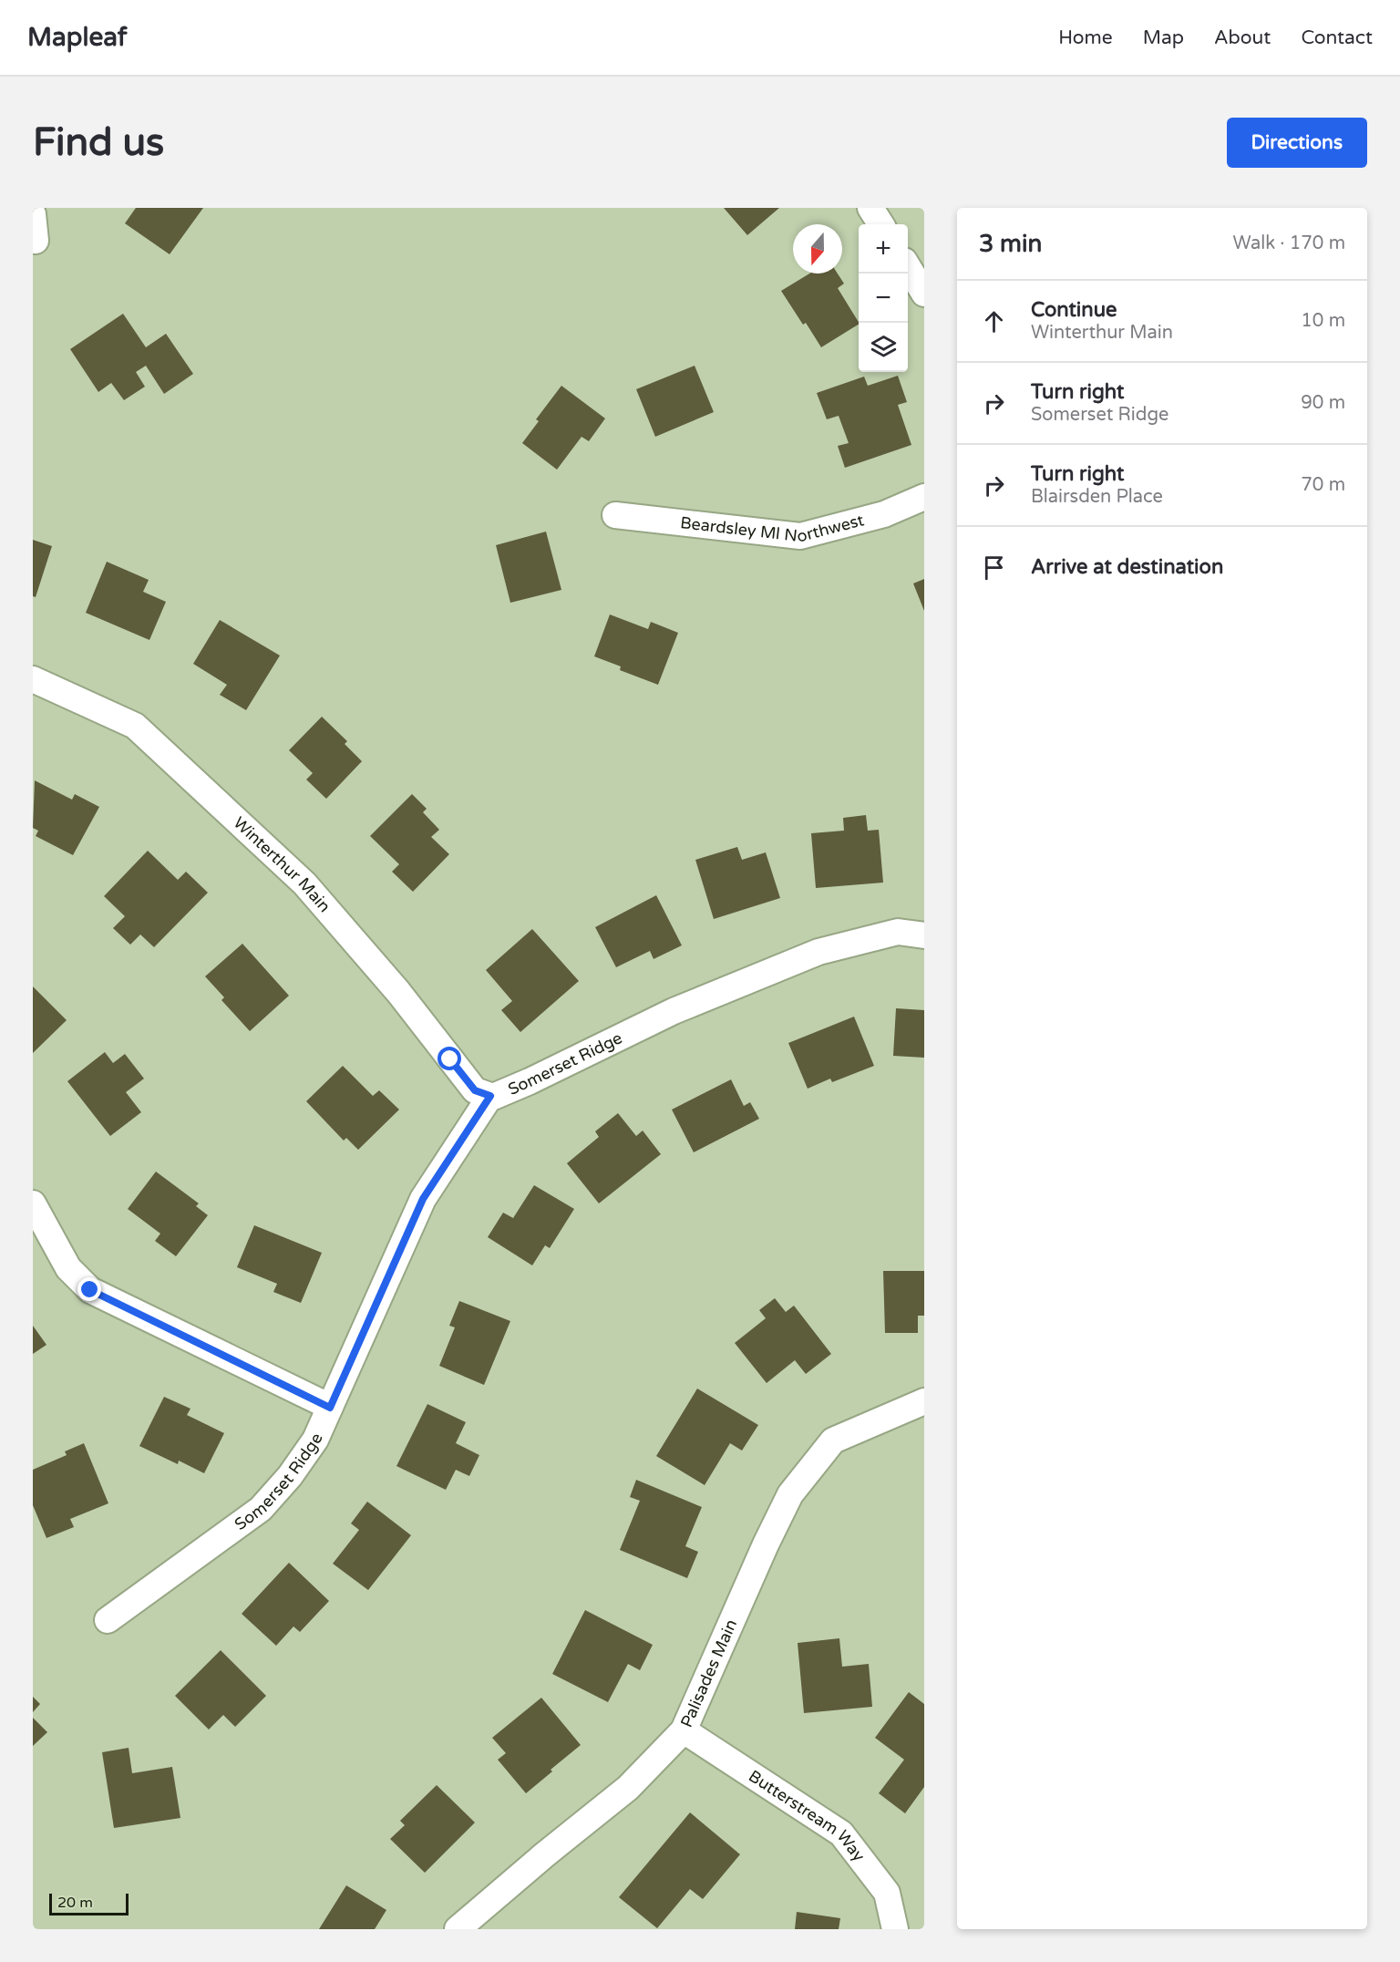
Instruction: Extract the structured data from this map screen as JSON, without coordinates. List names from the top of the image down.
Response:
{
  "streets": {
    "street": [
      "Beardsley Ml Northwest",
      "Winterthur Main",
      "Somerset Ridge",
      "Palisades Main",
      "Butterstream Way"
    ]
  },
  "crossings": [
    ["Winterthur Main", "Somerset Ridge"],
    ["Palisades Main", "Butterstream Way"]
  ],
  "scale_bar": "20 m",
  "north": "bottom",
  "page": {
    "header": "Mapleaf",
    "nav": [
      "Home",
      "Map",
      "About",
      "Contact"
    ],
    "buttons": "Directions",
    "title": "Find us",
    "heading": ["3 min", "Walk · 170 m"],
    "map_buttons": ["+", "−"],
    "list": [
      ["Continue", "Winterthur Main", "10 m"],
      ["Turn right", "Somerset Ridge", "90 m"],
      ["Turn right", "Blairsden Place", "70 m"],
      "Arrive at destination"
    ],
    "scale": "20 m"
  }
}
